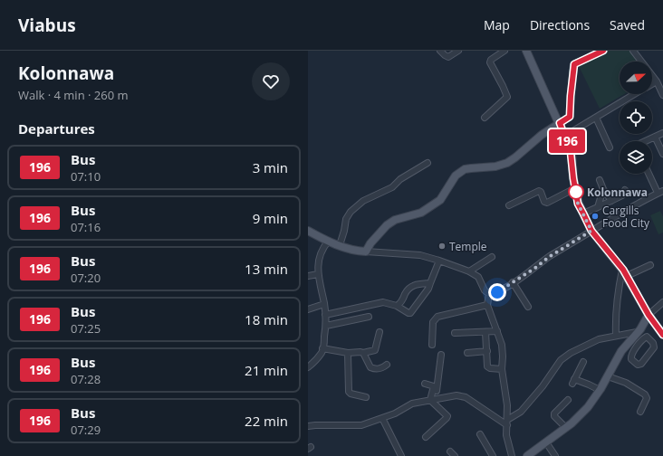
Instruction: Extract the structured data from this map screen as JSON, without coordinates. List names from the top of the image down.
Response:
{
  "places": ["Kolonnawa", "Cargills Food City", "Temple"],
  "lines": ["bus line 196"],
  "north": "right",
  "page": {
    "header": "Viabus",
    "nav": ["Map", "Directions", "Saved"],
    "heading": [
      ["Kolonnawa", "Walk · 4 min · 260 m"],
      "Departures"
    ],
    "on_map": "196",
    "list": [
      {
        "mark": "196",
        "name": "Bus",
        "note": "07:10",
        "value": "3 min"
      },
      {
        "mark": "196",
        "name": "Bus",
        "note": "07:16",
        "value": "9 min"
      },
      {
        "mark": "196",
        "name": "Bus",
        "note": "07:20",
        "value": "13 min"
      },
      {
        "mark": "196",
        "name": "Bus",
        "note": "07:25",
        "value": "18 min"
      },
      {
        "mark": "196",
        "name": "Bus",
        "note": "07:28",
        "value": "21 min"
      },
      {
        "mark": "196",
        "name": "Bus",
        "note": "07:29",
        "value": "22 min"
      }
    ]
  }
}
